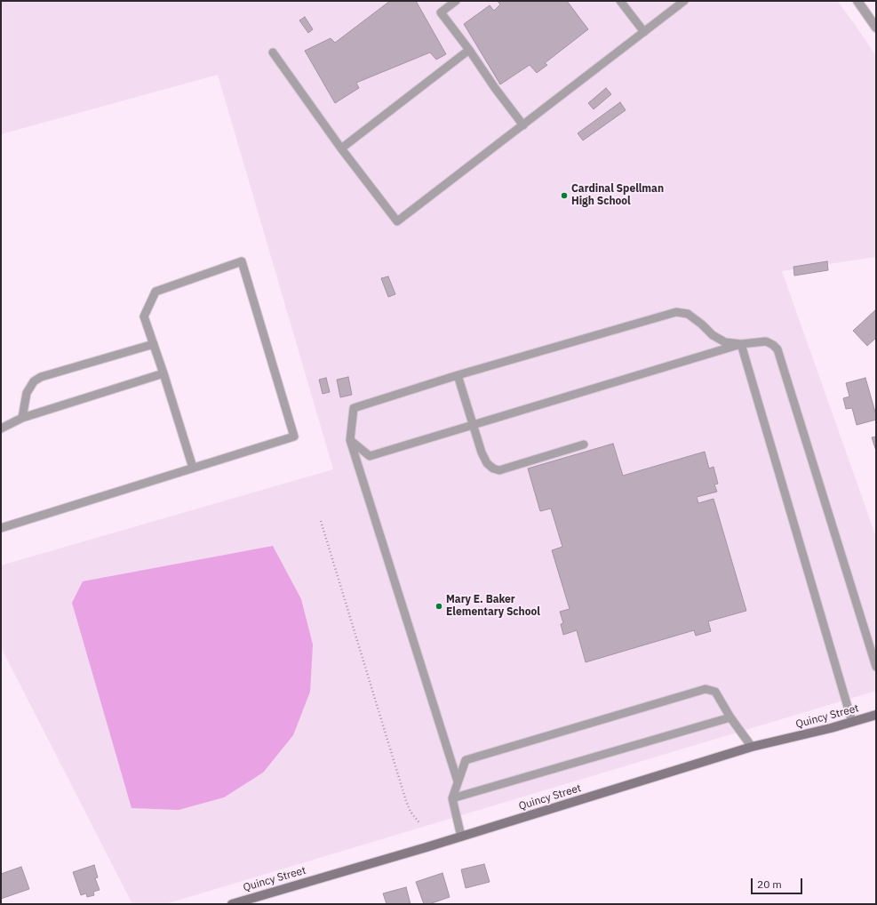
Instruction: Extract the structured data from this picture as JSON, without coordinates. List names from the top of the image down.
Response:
{
  "streets": {
    "main road": ["Quincy Street"]
  },
  "places": ["Cardinal Spellman High School", "Mary E. Baker Elementary School"],
  "scale_bar": "20 m"
}
